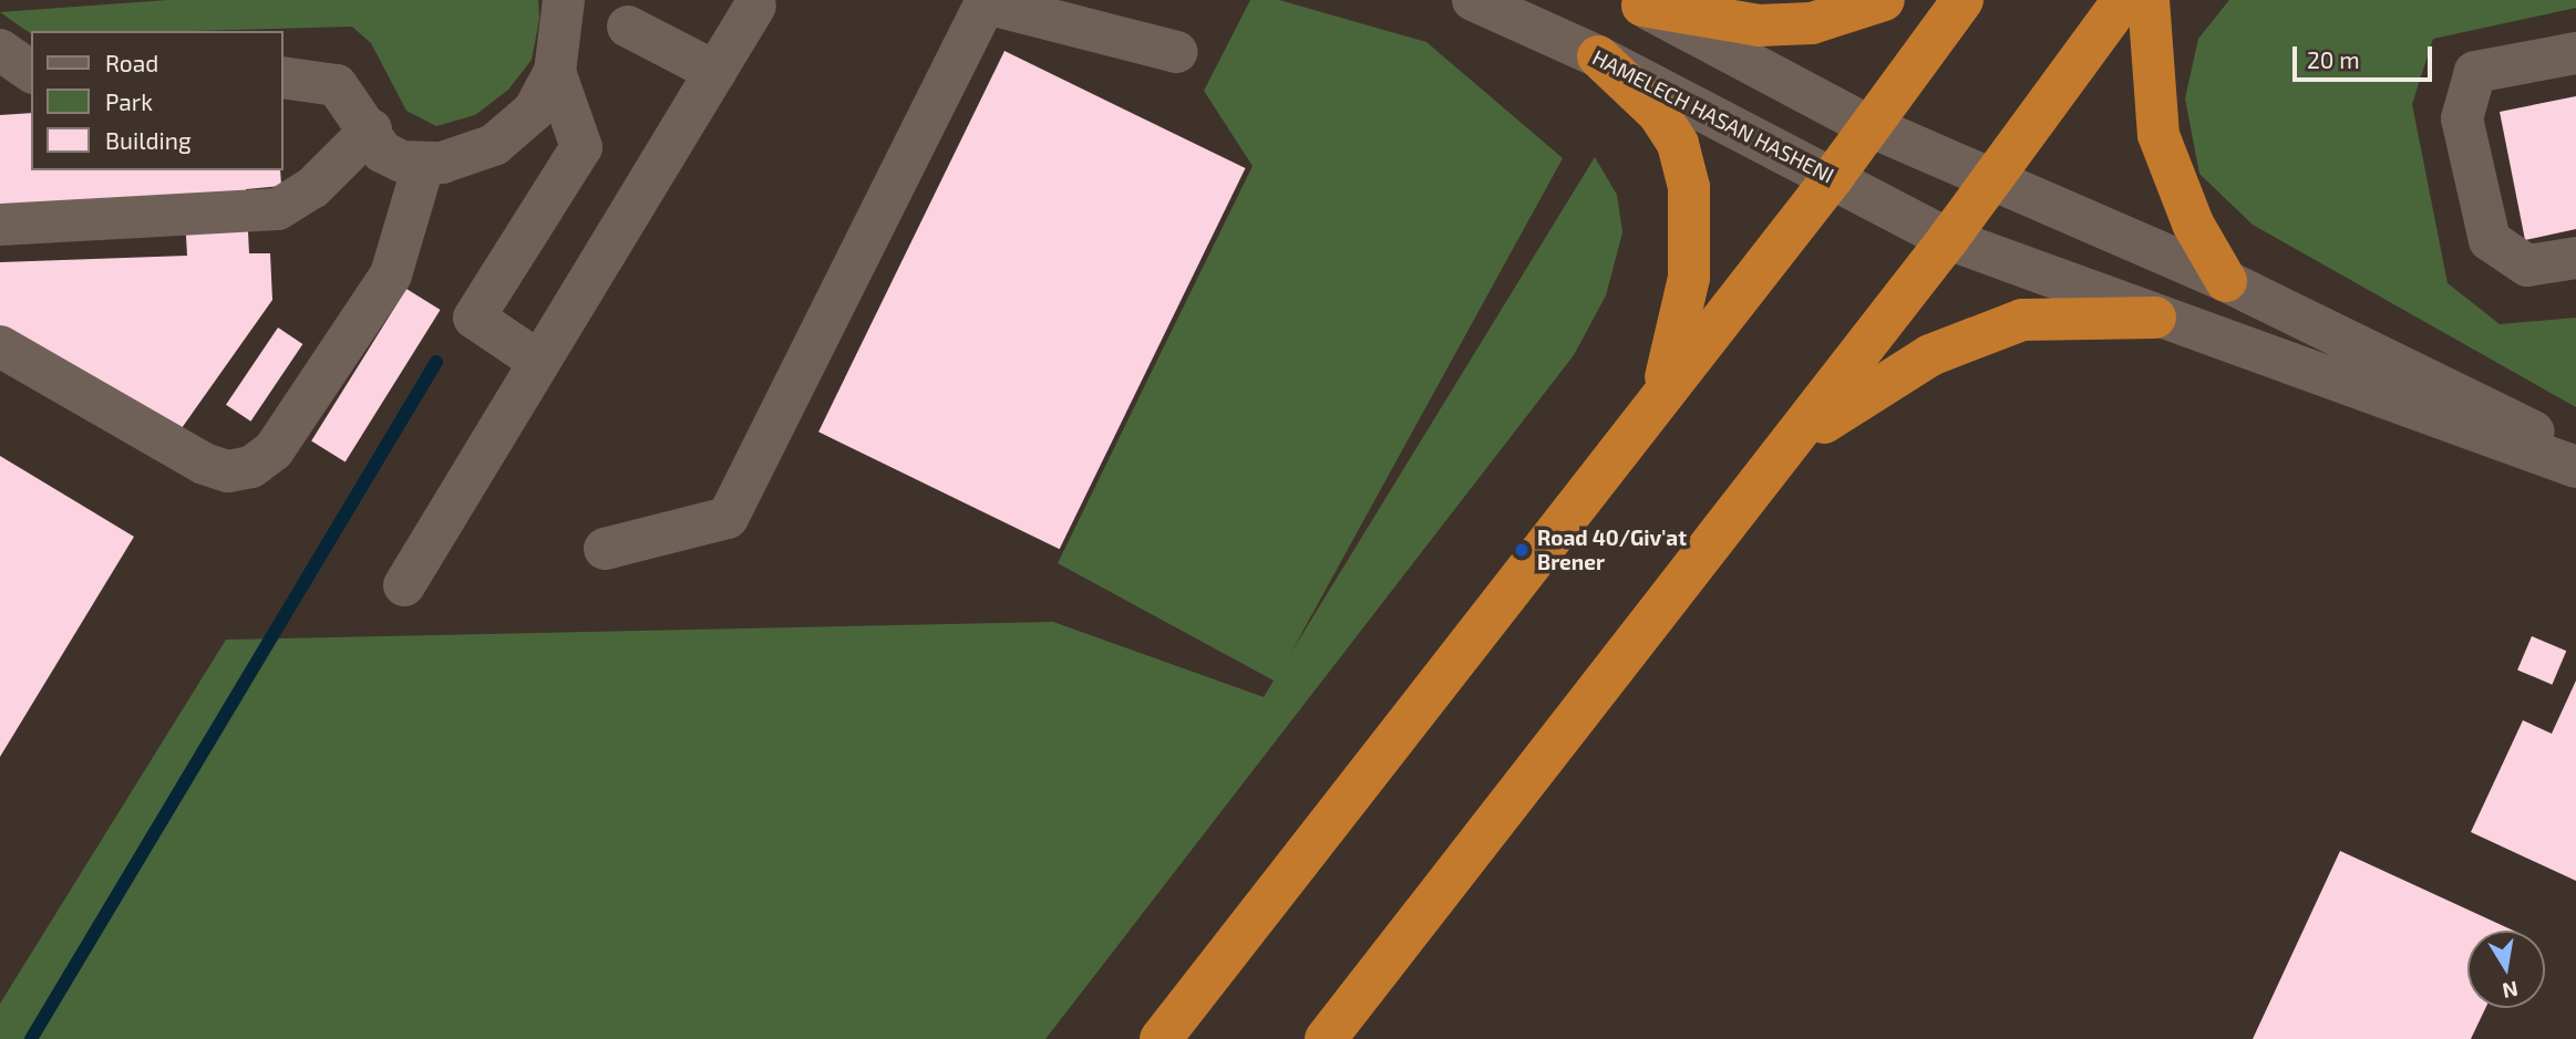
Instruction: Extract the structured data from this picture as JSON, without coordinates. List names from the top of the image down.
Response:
{
  "streets": {
    "street": ["HAMELECH HASAN HASHENI"]
  },
  "places": ["Road 40/Giv'at Brener"],
  "legend": ["Road", "Park", "Building"],
  "scale_bar": "20 m",
  "north": "bottom"
}
